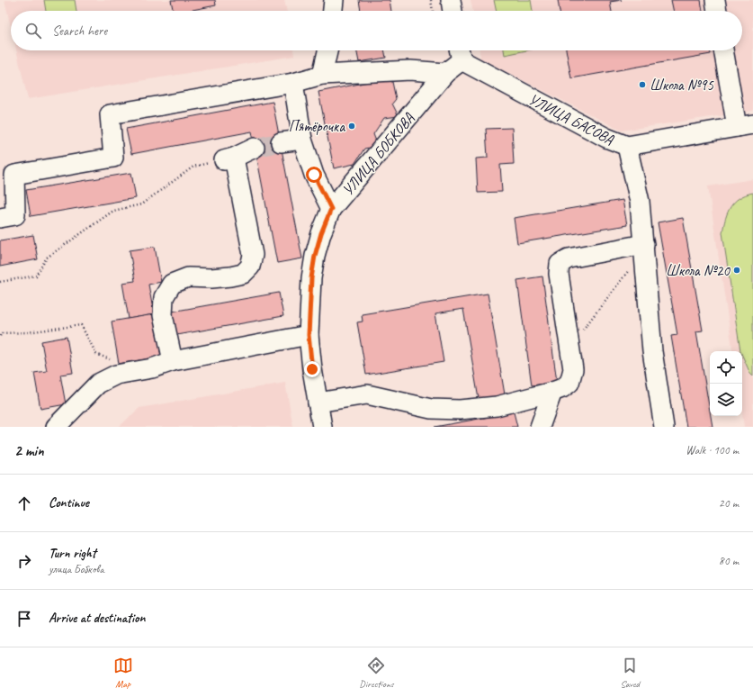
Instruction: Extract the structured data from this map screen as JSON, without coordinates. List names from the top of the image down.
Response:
{
  "streets": {
    "street": ["УЛИЦА БАСОВА", "УЛИЦА БОБКОВА"]
  },
  "crossings": [
    ["УЛИЦА БАСОВА", "УЛИЦА БОБКОВА"]
  ],
  "places": ["Школа №95", "Пятёрочка", "Школа №20"],
  "page": {
    "search": "Search here",
    "heading": ["2 min", "Walk · 100 m"],
    "list": [
      ["Continue", "20 m"],
      ["Turn right", "улица Бобкова", "80 m"],
      "Arrive at destination"
    ],
    "nav": ["Map", "Directions", "Saved"]
  }
}
